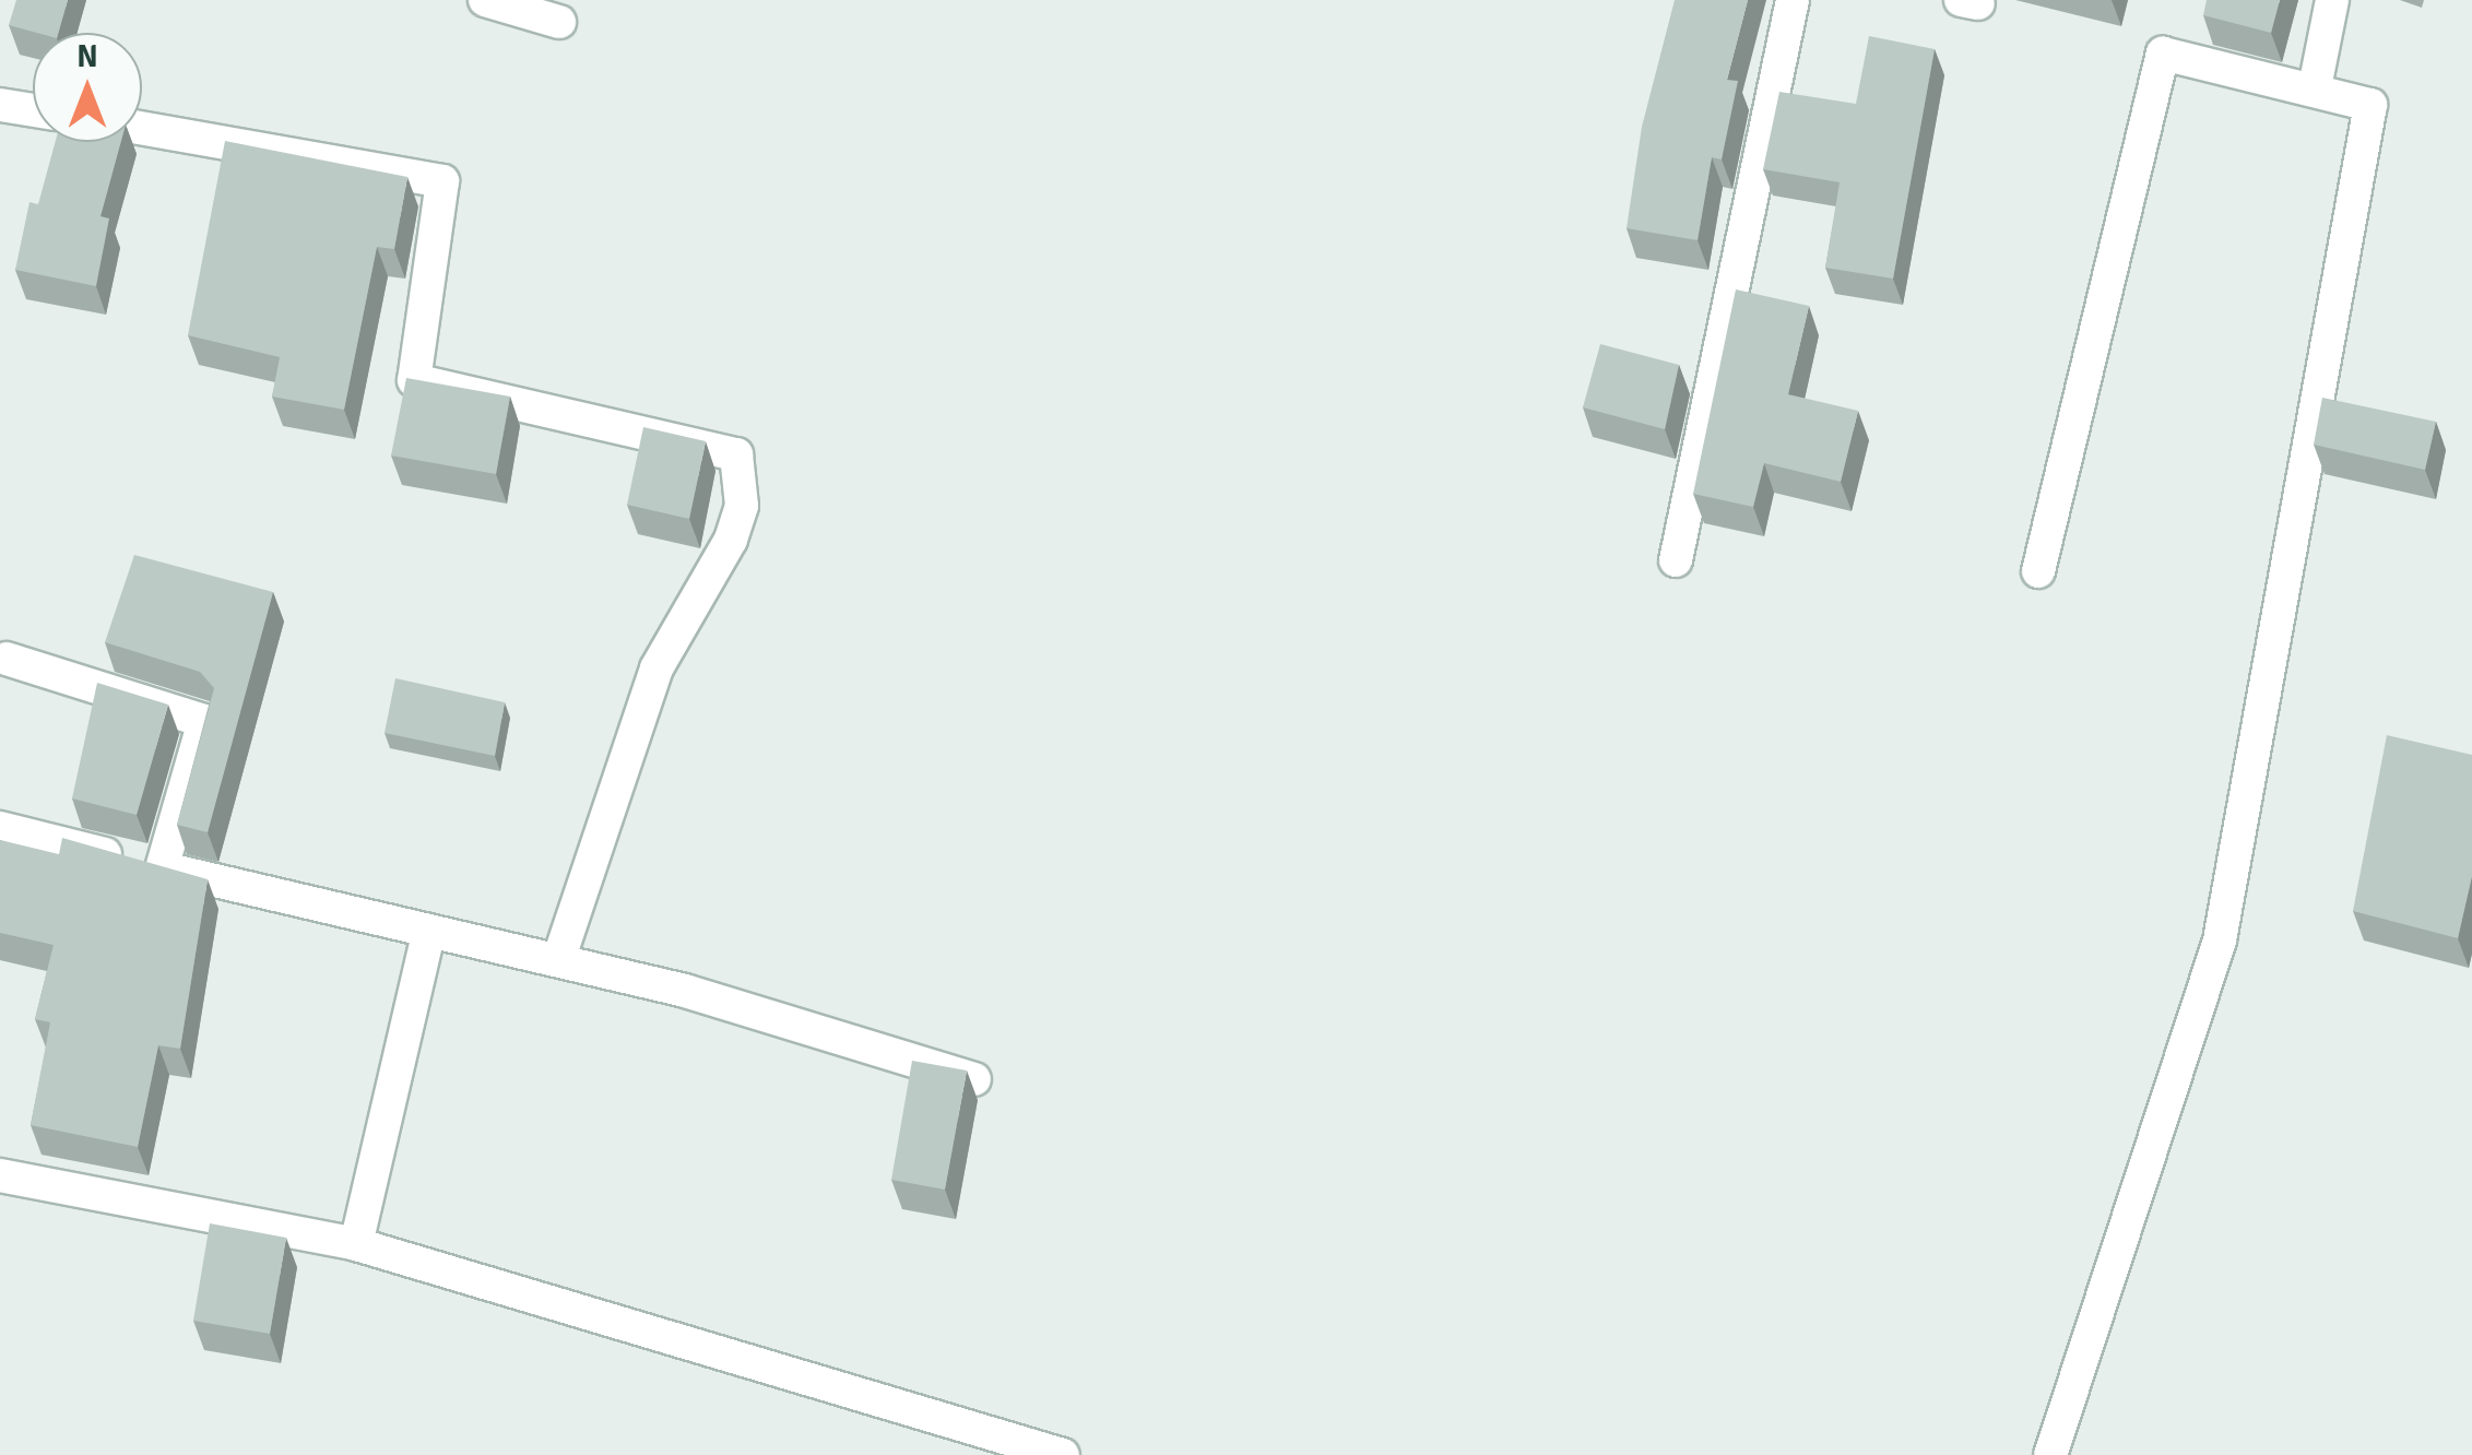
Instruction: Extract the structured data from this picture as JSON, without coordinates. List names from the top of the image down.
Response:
{
  "north": "top"
}
